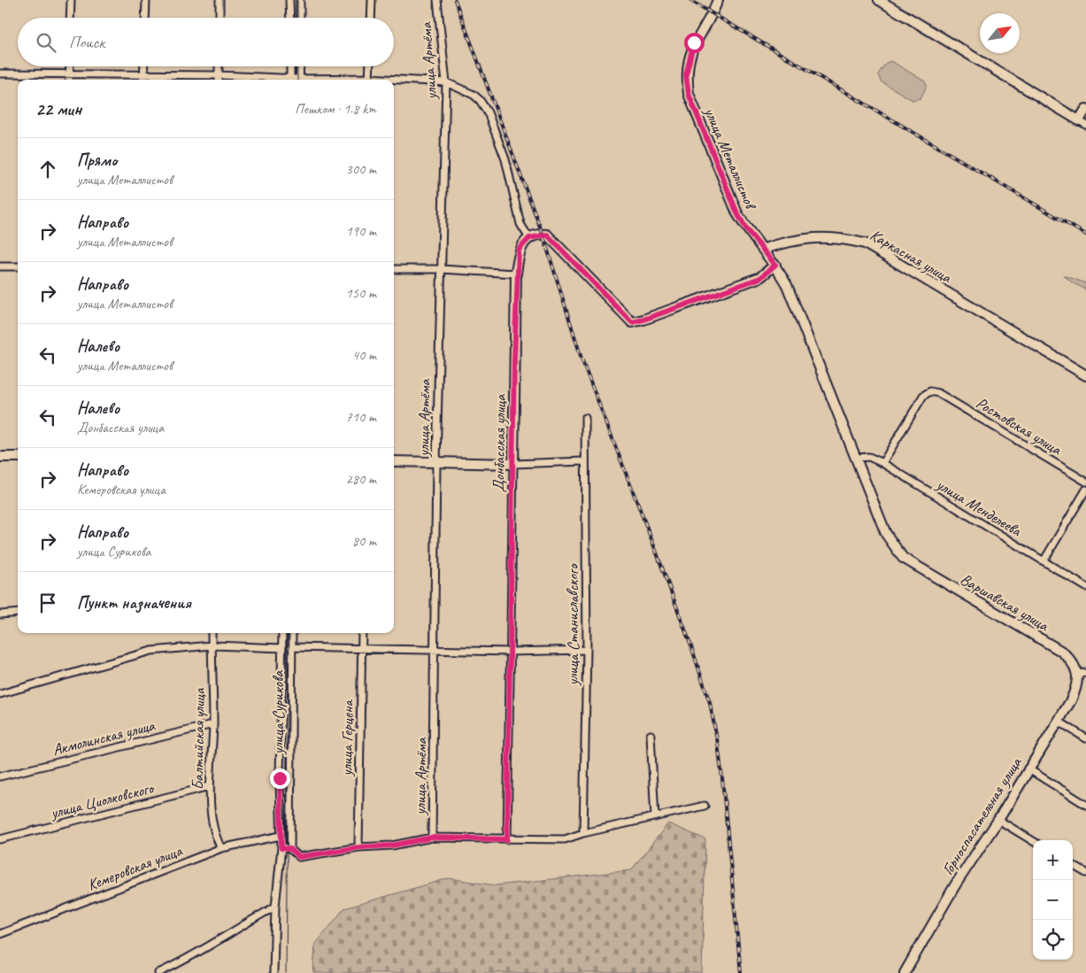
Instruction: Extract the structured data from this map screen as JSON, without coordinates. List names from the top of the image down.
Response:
{
  "streets": {
    "main road": [
      "улица Металлистов",
      "Каркасная улица",
      "Донбасская улица",
      "Варшавская улица",
      "Горноспасательная улица"
    ],
    "street": [
      "улица Артёма",
      "Ростовская улица",
      "улица Менделеева",
      "улица Станиславского",
      "улица Сурикова",
      "Акмолинская улица",
      "улица Герцена",
      "Балтийская улица",
      "улица Циолковского",
      "Кемеровская улица"
    ]
  },
  "crossings": [
    ["улица Металлистов", "Каркасная улица"],
    ["улица Металлистов", "улица Менделеева"],
    ["улица Металлистов", "Варшавская улица"],
    ["Ростовская улица", "улица Менделеева"],
    ["Варшавская улица", "Горноспасательная улица"],
    ["улица Сурикова", "Кемеровская улица"],
    ["Акмолинская улица", "Балтийская улица"],
    ["Балтийская улица", "улица Циолковского"],
    ["Балтийская улица", "Кемеровская улица"]
  ],
  "north": "top right",
  "page": {
    "search": "Поиск",
    "heading": ["22 мин", "Пешком · 1.8 km"],
    "list": [
      ["Прямо", "улица Металлистов", "300 m"],
      ["Направо", "улица Металлистов", "190 m"],
      ["Направо", "улица Металлистов", "150 m"],
      ["Налево", "улица Металлистов", "40 m"],
      ["Налево", "Донбасская улица", "710 m"],
      ["Направо", "Кемеровская улица", "280 m"],
      ["Направо", "улица Сурикова", "80 m"],
      "Пункт назначения"
    ],
    "map_buttons": ["+", "−"]
  }
}
